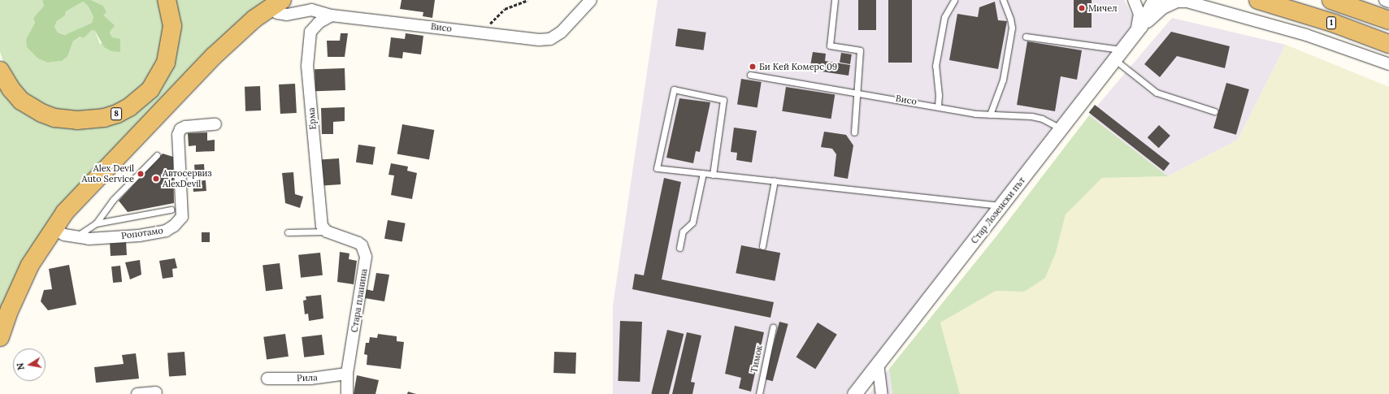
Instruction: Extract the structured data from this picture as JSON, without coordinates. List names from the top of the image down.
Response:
{
  "streets": {
    "highway": ["1", "8"],
    "street": [
      "Висо",
      "Ерма",
      "Стар Лозенски път",
      "Ропотамо",
      "Стара планина",
      "Рила"
    ],
    "lane": ["Тимок"]
  },
  "crossings": [
    ["Висо", "Ерма"],
    ["Висо", "Стар Лозенски път"],
    ["Ерма", "Стара планина"],
    ["Стара планина", "Рила"]
  ],
  "places": [
    "Мичел",
    "Би Кей Комерс 09",
    "Alex Devil Auto Service",
    "Автосервиз AlexDevil"
  ],
  "north": "left"
}
